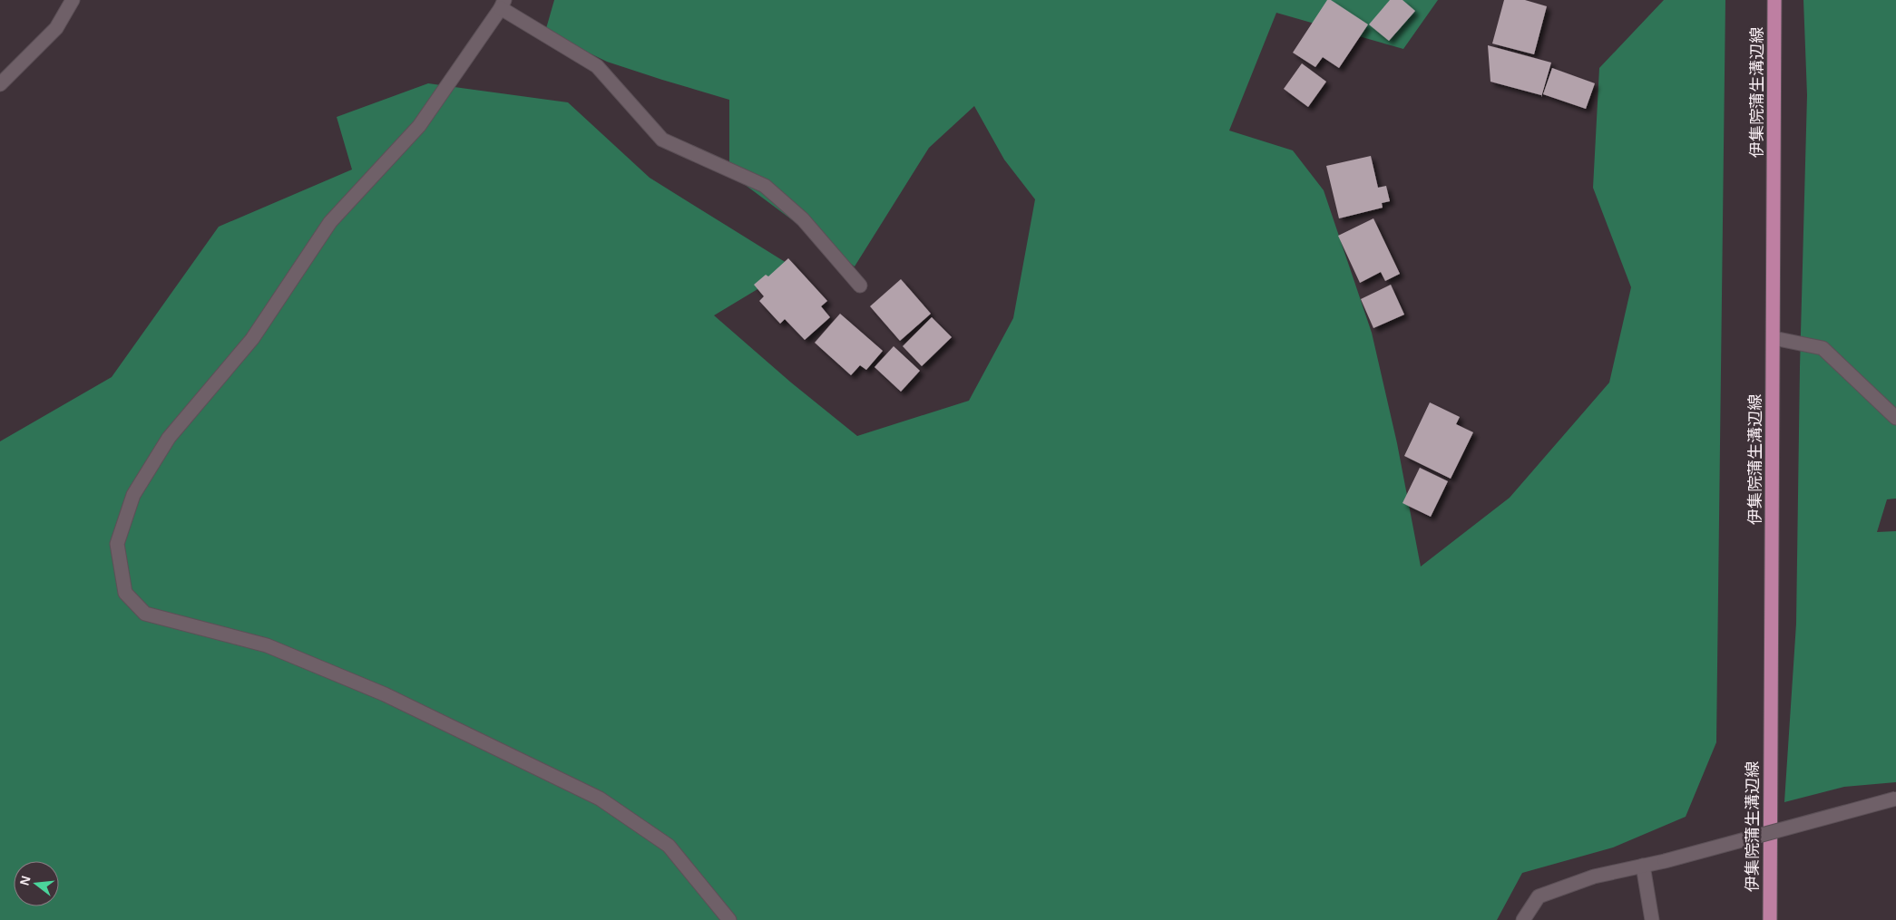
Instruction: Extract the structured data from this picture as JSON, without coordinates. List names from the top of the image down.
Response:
{
  "streets": {
    "main road": ["伊集院蒲生溝辺線"]
  },
  "north": "left"
}
